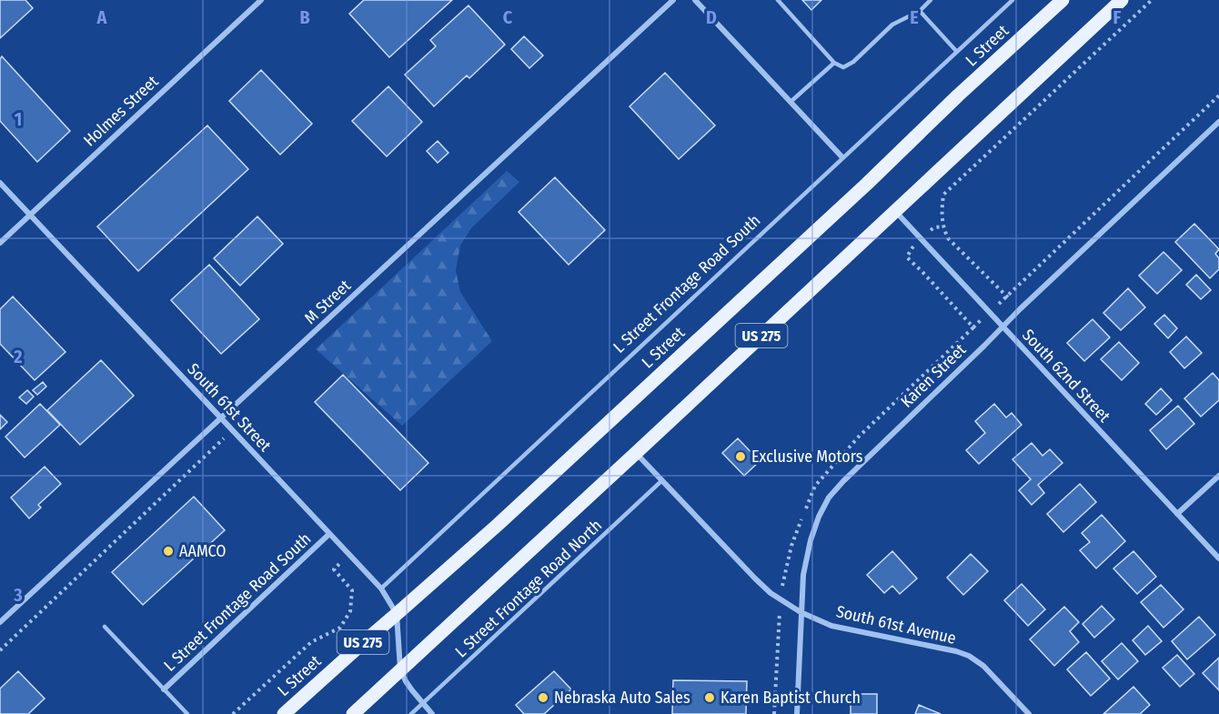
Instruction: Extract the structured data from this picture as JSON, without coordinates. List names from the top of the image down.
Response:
{
  "streets": {
    "main road": ["L Street", "US 275"],
    "street": [
      "Holmes Street",
      "L Street Frontage Road South",
      "M Street",
      "Karen Street",
      "South 62nd Street",
      "South 61st Street",
      "South 61st Avenue"
    ],
    "lane": ["L Street Frontage Road North"]
  },
  "crossings": [
    ["L Street", "South 61st Street"],
    ["Holmes Street", "South 61st Street"],
    ["L Street Frontage Road South", "South 61st Street"],
    ["M Street", "South 61st Street"],
    ["US 275", "South 62nd Street"],
    ["US 275", "South 61st Street"],
    ["US 275", "South 61st Avenue"],
    ["Karen Street", "South 62nd Street"],
    ["Karen Street", "South 61st Avenue"],
    ["L Street Frontage Road North", "South 61st Avenue"]
  ],
  "places": [
    "Exclusive Motors",
    "AAMCO",
    "Nebraska Auto Sales",
    "Karen Baptist Church"
  ],
  "grid": {
    "columns": [
      "A",
      "B",
      "C",
      "D",
      "E",
      "F"
    ],
    "rows": ["1", "2", "3"]
  }
}
